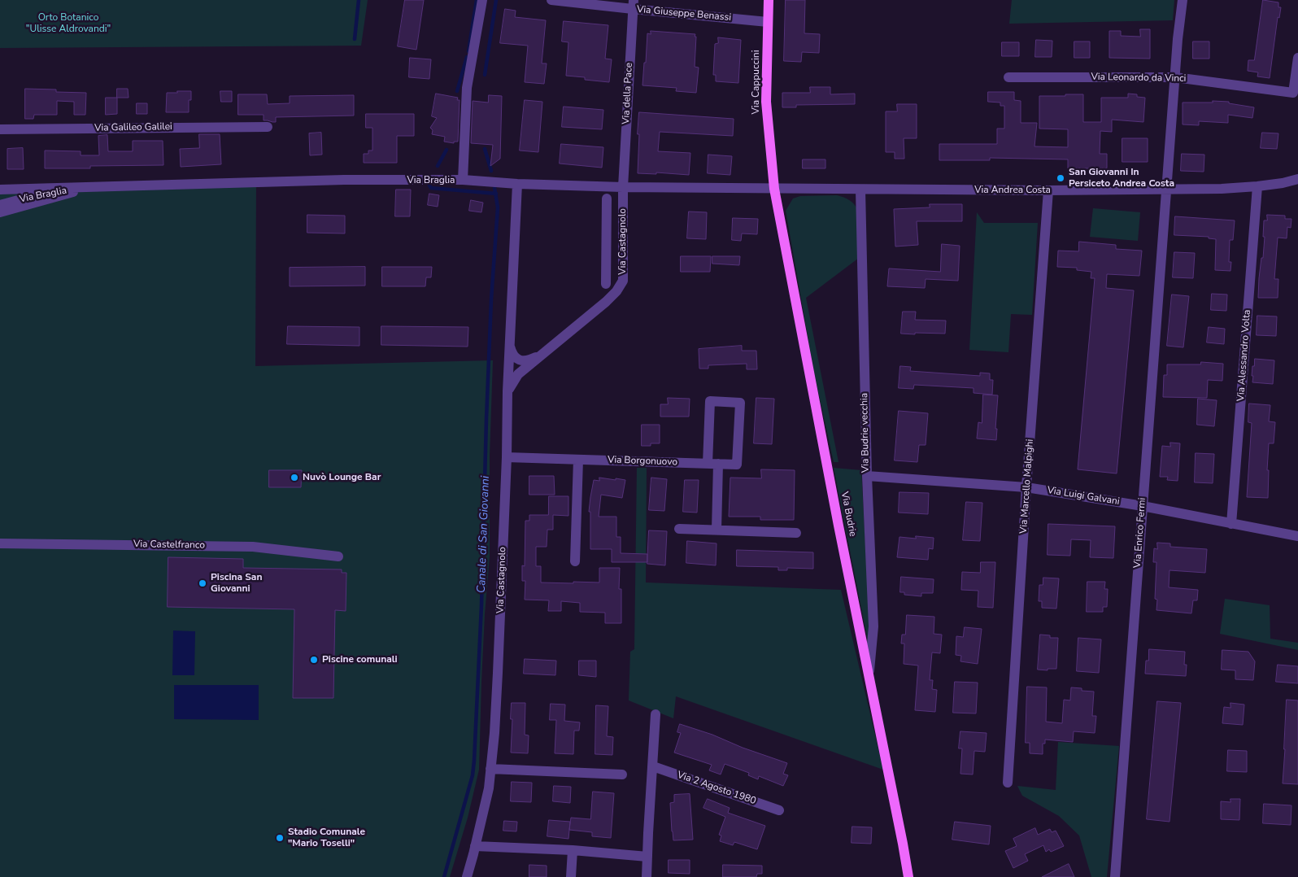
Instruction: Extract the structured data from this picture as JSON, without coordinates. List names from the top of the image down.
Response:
{
  "streets": {
    "main road": ["Via Cappuccini", "Via Budrie"],
    "street": [
      "Via Giuseppe Benassi",
      "Via Leonardo da Vinci",
      "Via della Pace",
      "Via Galileo Galilei",
      "Via Braglia",
      "Via Andrea Costa",
      "Via Castagnolo",
      "Via Alessandro Volta",
      "Via Budrie vecchia",
      "Via Borgonuovo",
      "Via Marcello Malpighi",
      "Via Luigi Galvani",
      "Via Enrico Fermi",
      "Via Castelfranco",
      "Via 2 Agosto 1980"
    ]
  },
  "crossings": [
    ["Via Giuseppe Benassi", "Via Cappuccini"],
    ["Via Giuseppe Benassi", "Via della Pace"],
    ["Via Leonardo da Vinci", "Via Enrico Fermi"],
    ["Via Cappuccini", "Via Braglia"],
    ["Via Cappuccini", "Via Andrea Costa"],
    ["Via Cappuccini", "Via Budrie"],
    ["Via della Pace", "Via Braglia"],
    ["Via della Pace", "Via Castagnolo"],
    ["Via Braglia", "Via Andrea Costa"],
    ["Via Braglia", "Via Castagnolo"],
    ["Via Braglia", "Via Budrie"],
    ["Via Andrea Costa", "Via Alessandro Volta"],
    ["Via Andrea Costa", "Via Budrie vecchia"],
    ["Via Andrea Costa", "Via Marcello Malpighi"],
    ["Via Andrea Costa", "Via Budrie"],
    ["Via Andrea Costa", "Via Enrico Fermi"],
    ["Via Castagnolo", "Via Borgonuovo"],
    ["Via Alessandro Volta", "Via Luigi Galvani"],
    ["Via Budrie vecchia", "Via Luigi Galvani"],
    ["Via Budrie vecchia", "Via Budrie"],
    ["Via Marcello Malpighi", "Via Luigi Galvani"],
    ["Via Luigi Galvani", "Via Enrico Fermi"]
  ],
  "water": ["Canale di San Giovanni"],
  "parks": ["Orto Botanico \"Ulisse Aldrovandi\""],
  "places": [
    "San Giovanni In Persiceto Andrea Costa",
    "Nuvò Lounge Bar",
    "Piscina San Giovanni",
    "Piscine comunali",
    "Stadio Comunale \"Mario Toselli\""
  ]
}
